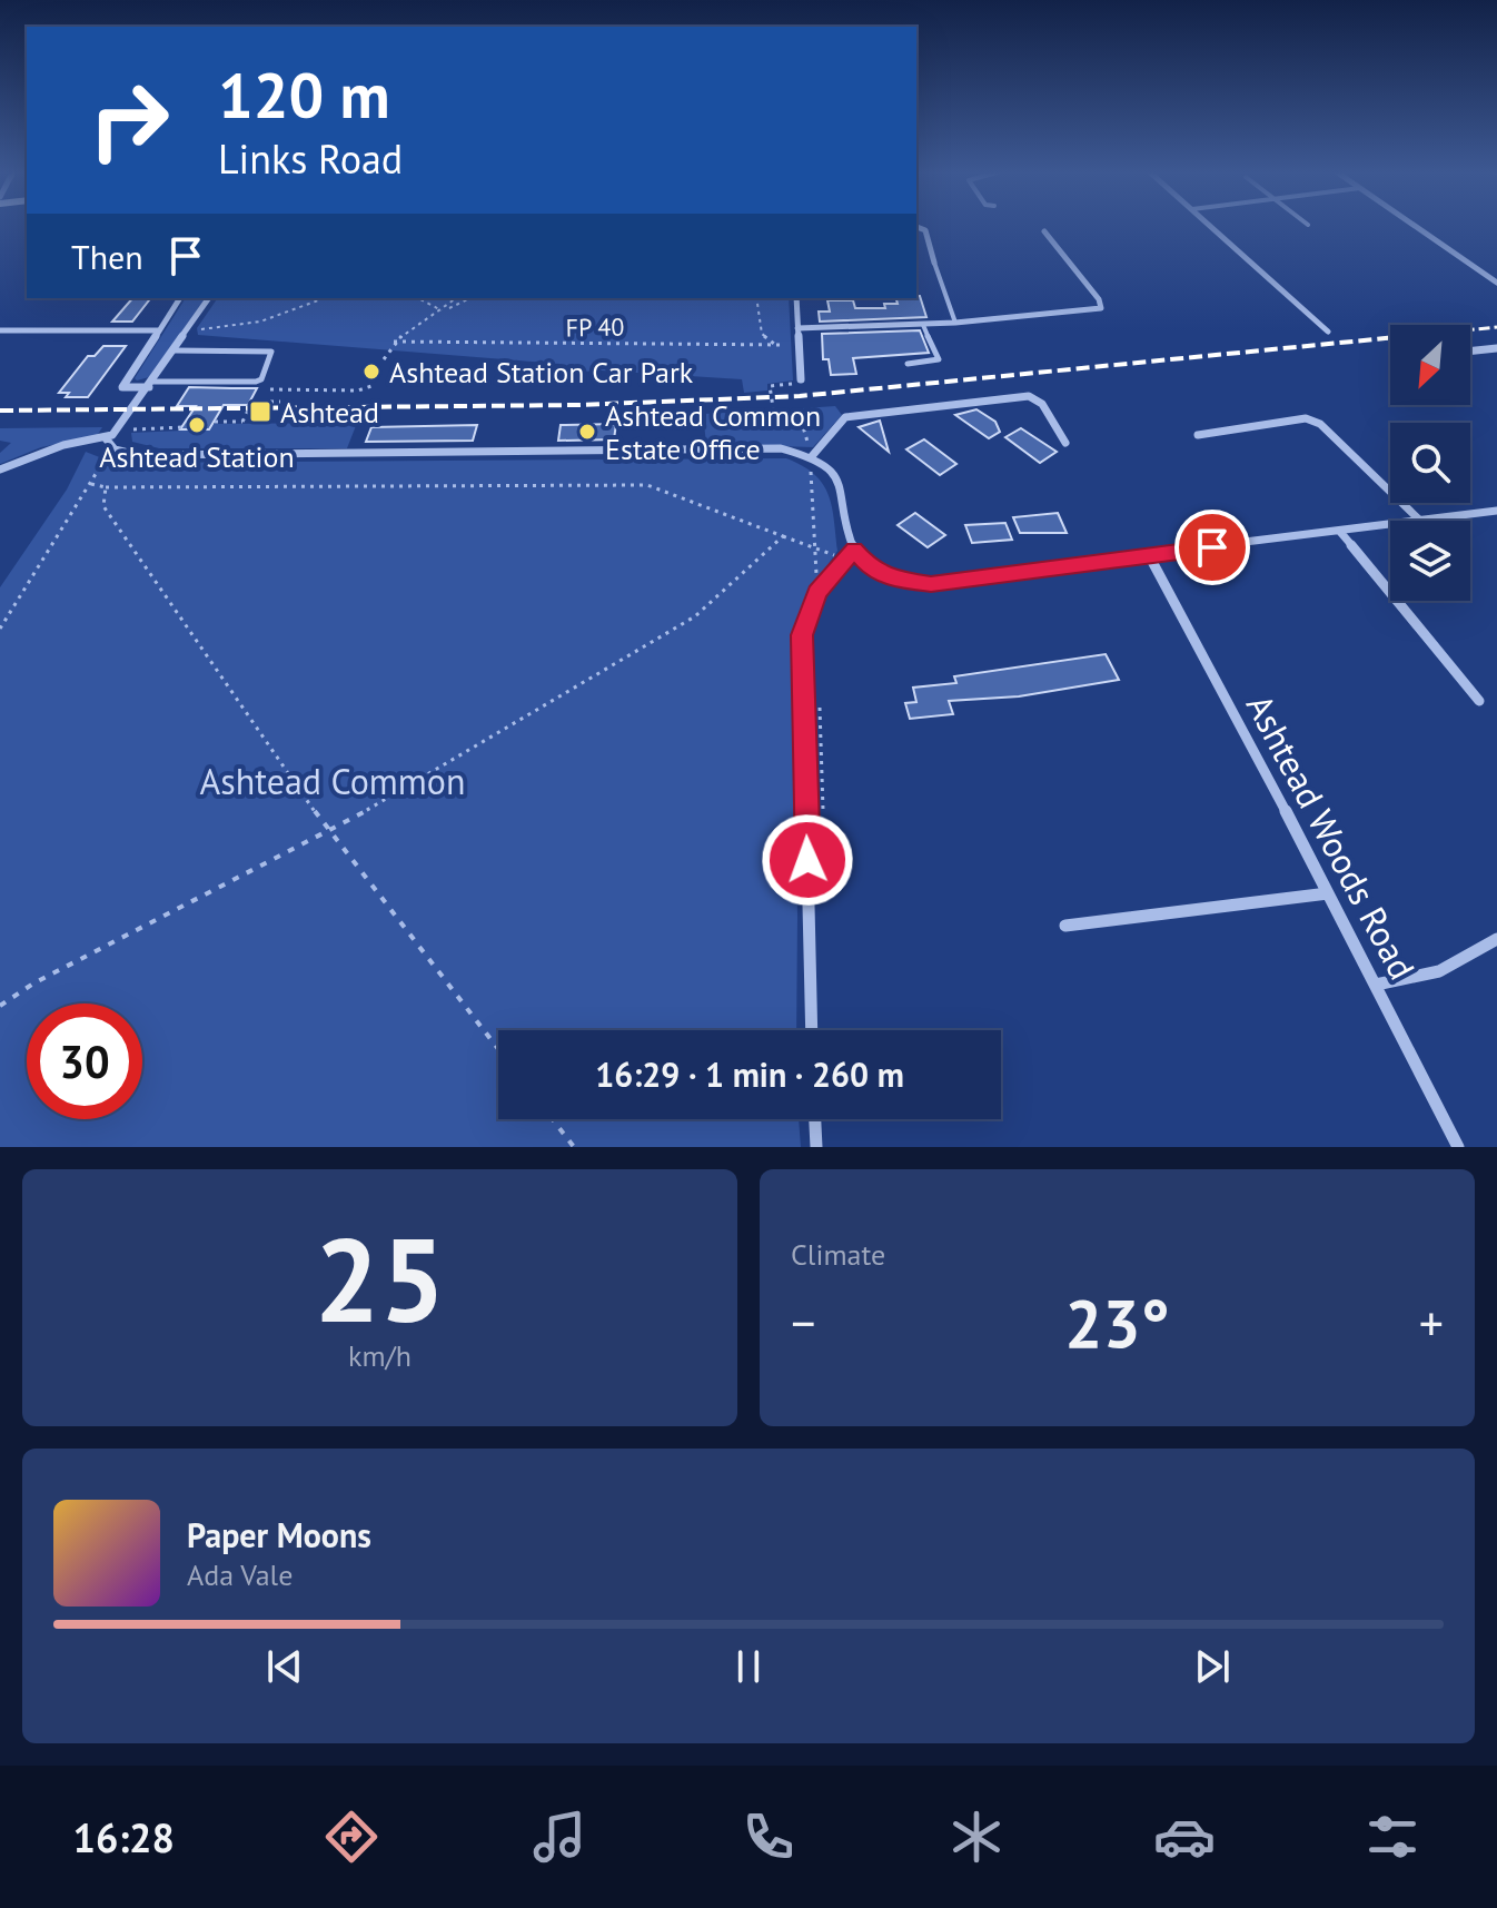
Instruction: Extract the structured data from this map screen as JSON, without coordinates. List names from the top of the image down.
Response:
{
  "streets": {
    "street": ["Ashtead Woods Road"],
    "path": ["FP 40"]
  },
  "parks": ["Ashtead Common"],
  "places": {
    "other": ["Ashtead Station Car Park", "Ashtead Station", "Ashtead Common Estate Office"],
    "transit": ["Ashtead"]
  },
  "north": "bottom left",
  "page": {
    "turn": ["120 m", "Links Road"],
    "then": "Then",
    "limit": "30",
    "trip": "16:29 · 1 min · 260 m",
    "tile": [
      ["25", "km/h"],
      "Climate"
    ],
    "heat": ["−", "23°", "+"],
    "song": ["Paper Moons", "Ada Vale"],
    "tabs": "16:28"
  }
}
